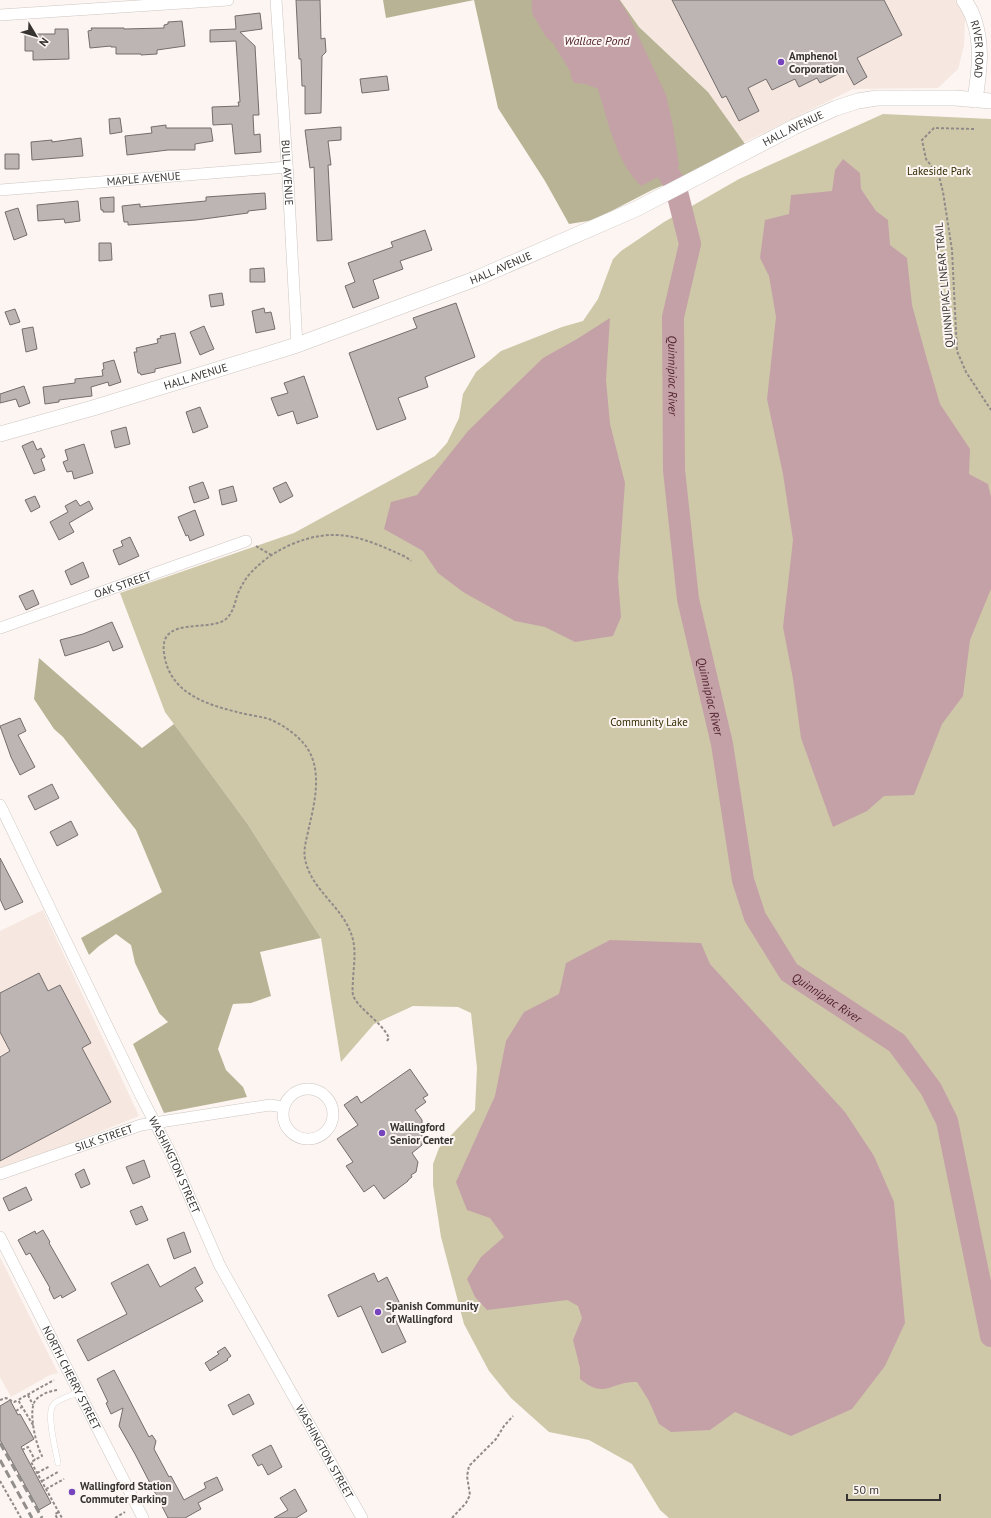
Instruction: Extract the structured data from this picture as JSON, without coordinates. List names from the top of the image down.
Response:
{
  "streets": {
    "main road": ["RIVER ROAD", "HALL AVENUE"],
    "street": [
      "BULL AVENUE",
      "MAPLE AVENUE",
      "OAK STREET",
      "SILK STREET",
      "WASHINGTON STREET",
      "NORTH CHERRY STREET"
    ],
    "path": ["QUINNIPIAC LINEAR TRAIL"]
  },
  "crossings": [
    ["RIVER ROAD", "HALL AVENUE"],
    ["HALL AVENUE", "BULL AVENUE"],
    ["BULL AVENUE", "MAPLE AVENUE"],
    ["SILK STREET", "WASHINGTON STREET"]
  ],
  "water": ["Wallace Pond", "Quinnipiac River"],
  "parks": ["Lakeside Park", "Community Lake"],
  "places": [
    "Amphenol Corporation",
    "Wallingford Senior Center",
    "Spanish Community of Wallingford",
    "Wallingford Station Commuter Parking"
  ],
  "scale_bar": "50 m",
  "north": "bottom right"
}
